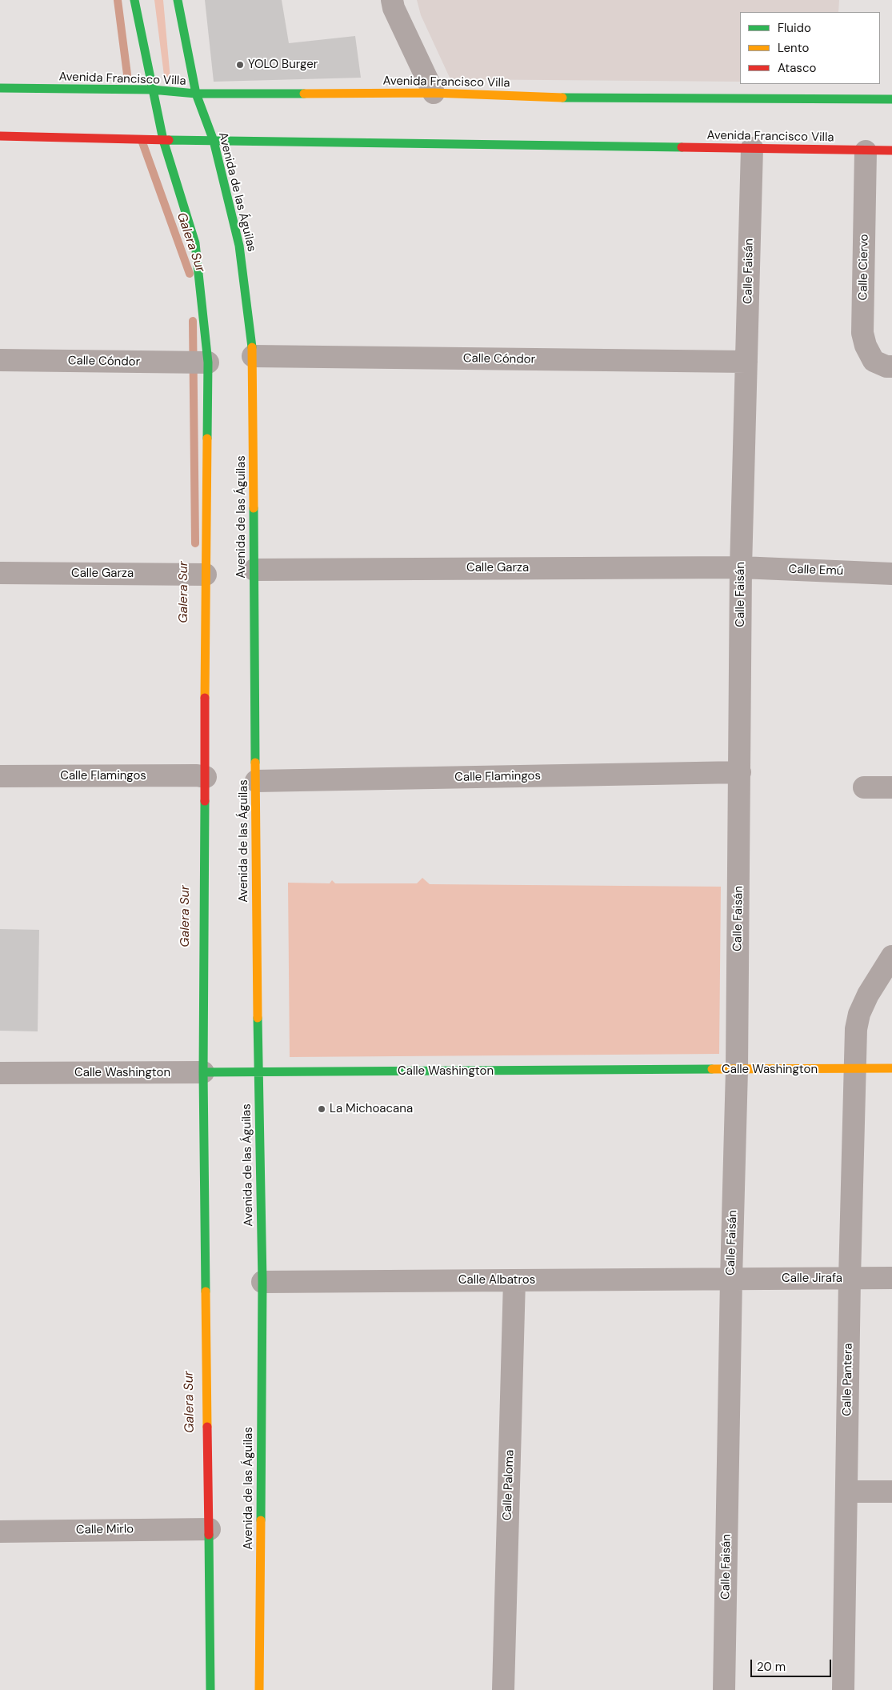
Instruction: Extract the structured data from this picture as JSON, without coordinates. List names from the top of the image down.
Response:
{
  "streets": {
    "street": [
      "Avenida Francisco Villa",
      "Avenida de las Águilas",
      "Calle Ciervo",
      "Calle Faisán",
      "Calle Cóndor",
      "Calle Garza",
      "Calle Emú",
      "Calle Flamingos",
      "Calle Washington",
      "Calle Jirafa",
      "Calle Albatros",
      "Calle Pantera",
      "Calle Paloma",
      "Calle Mirlo"
    ]
  },
  "crossings": [
    ["Avenida Francisco Villa", "Avenida de las Águilas"],
    ["Avenida Francisco Villa", "Calle Ciervo"],
    ["Avenida Francisco Villa", "Calle Faisán"],
    ["Avenida de las Águilas", "Calle Cóndor"],
    ["Avenida de las Águilas", "Calle Garza"],
    ["Avenida de las Águilas", "Calle Flamingos"],
    ["Avenida de las Águilas", "Calle Washington"],
    ["Avenida de las Águilas", "Calle Albatros"],
    ["Calle Faisán", "Calle Cóndor"],
    ["Calle Faisán", "Calle Garza"],
    ["Calle Faisán", "Calle Emú"],
    ["Calle Faisán", "Calle Flamingos"],
    ["Calle Faisán", "Calle Washington"],
    ["Calle Faisán", "Calle Jirafa"],
    ["Calle Faisán", "Calle Albatros"],
    ["Calle Garza", "Calle Emú"],
    ["Calle Washington", "Calle Pantera"],
    ["Calle Jirafa", "Calle Albatros"],
    ["Calle Jirafa", "Calle Pantera"],
    ["Calle Albatros", "Calle Paloma"]
  ],
  "water": ["Galera Sur"],
  "places": ["YOLO Burger", "La Michoacana"],
  "legend": ["Fluido", "Lento", "Atasco"],
  "scale_bar": "20 m"
}
